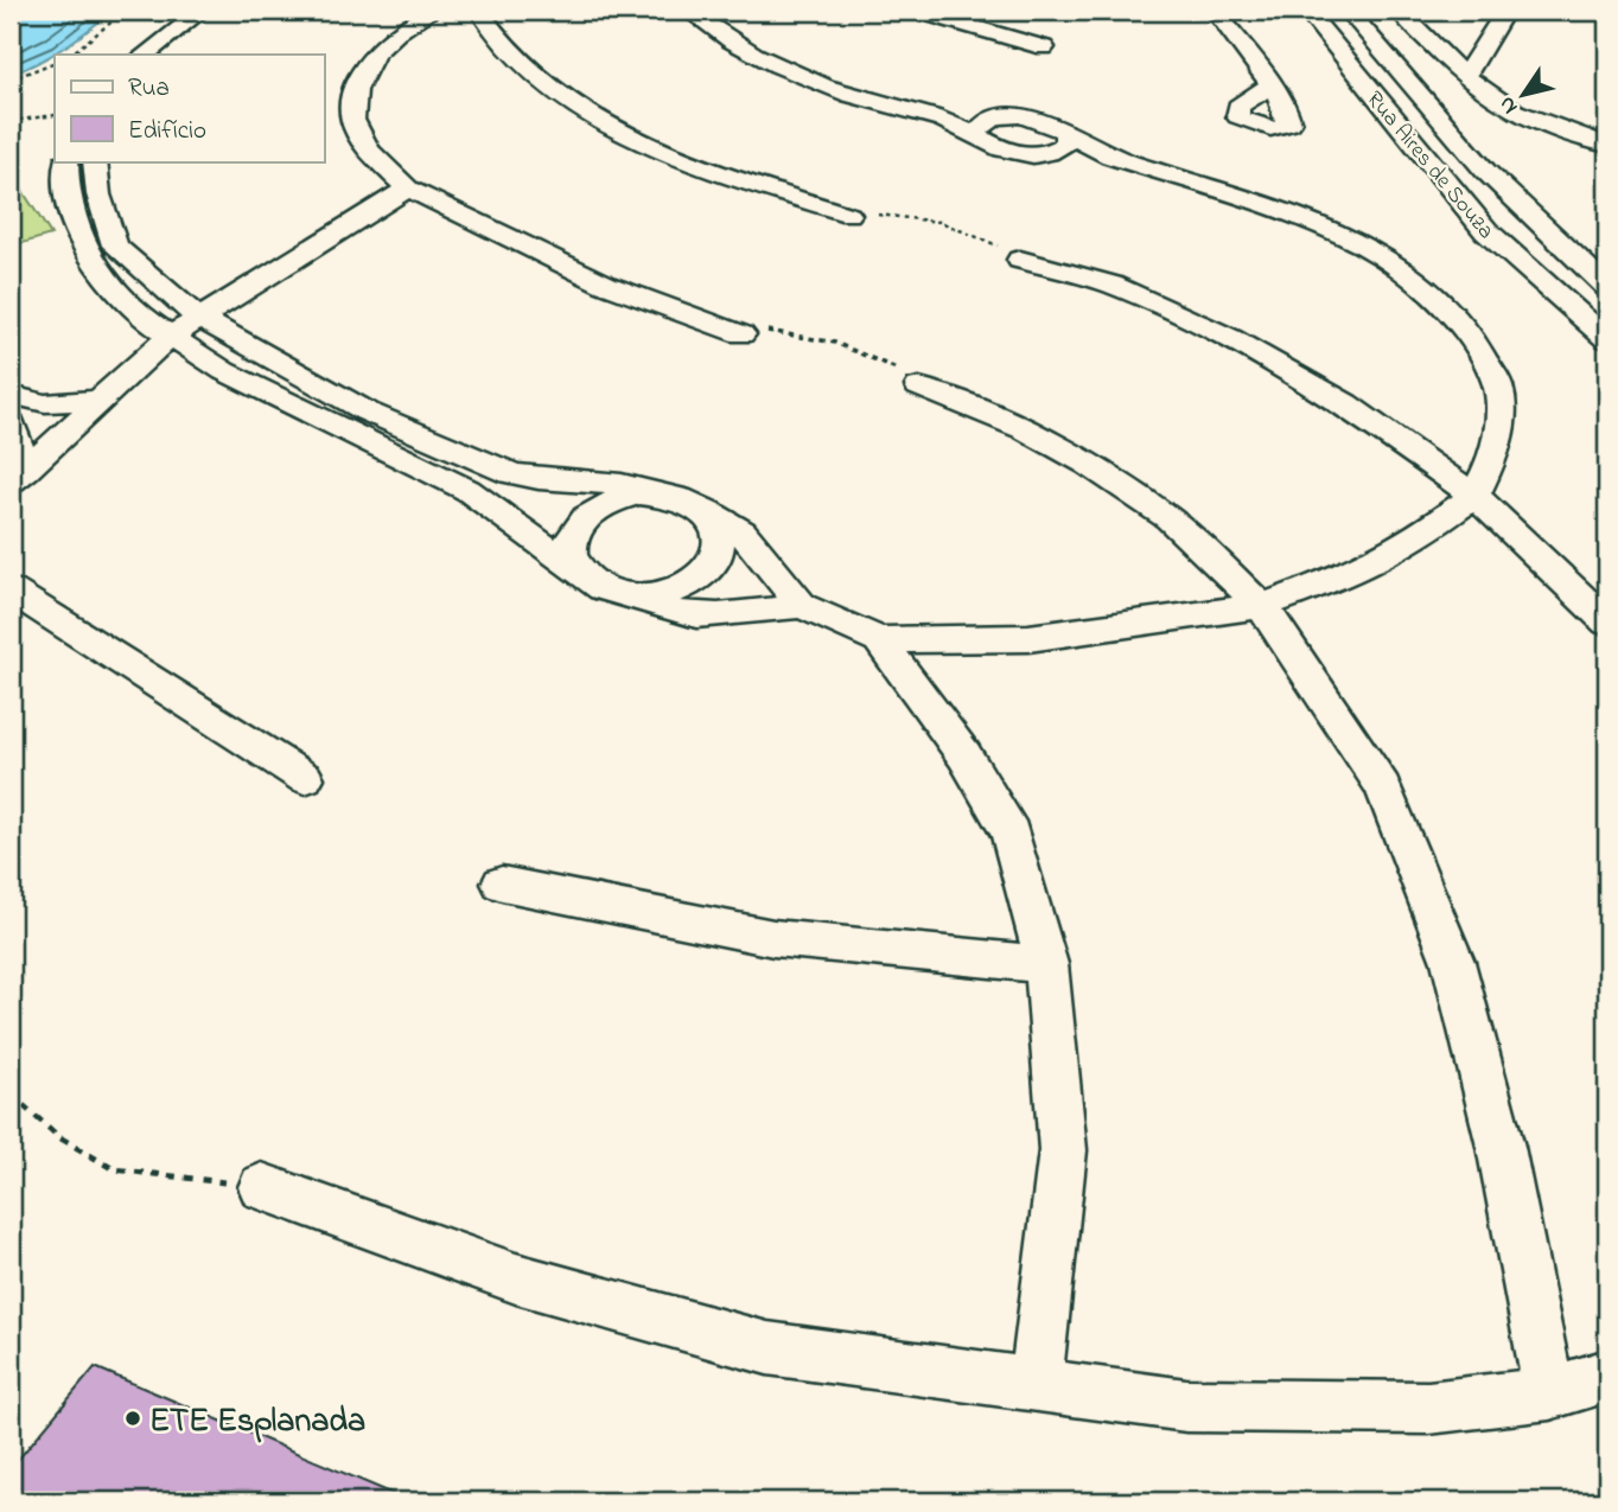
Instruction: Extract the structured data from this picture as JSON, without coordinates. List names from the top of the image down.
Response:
{
  "streets": {
    "street": ["Rua Aires de Souza"]
  },
  "places": ["ETE Esplanada"],
  "legend": ["Rua", "Edifício"],
  "north": "bottom left"
}
